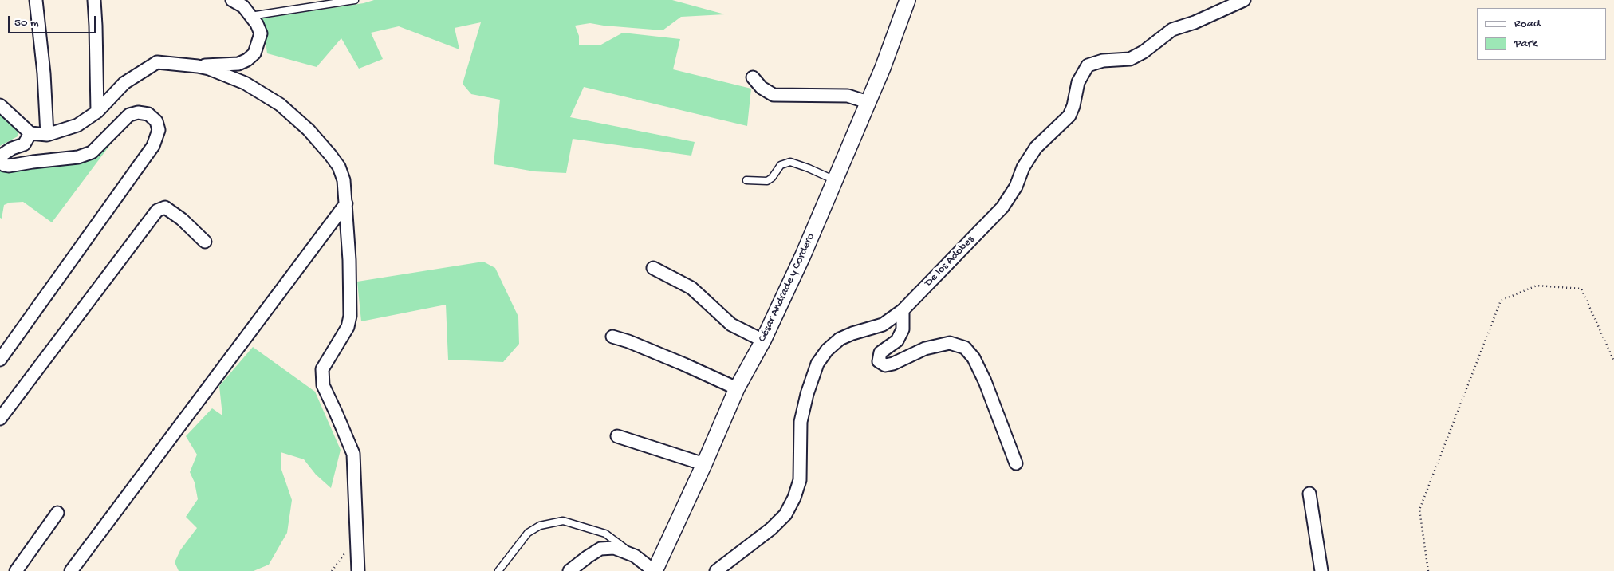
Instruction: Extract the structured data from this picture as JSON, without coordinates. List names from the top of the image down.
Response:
{
  "streets": {
    "street": ["De los Adobes", "César Andrade y Cordero"]
  },
  "legend": ["Road", "Park"],
  "scale_bar": "50 m"
}
